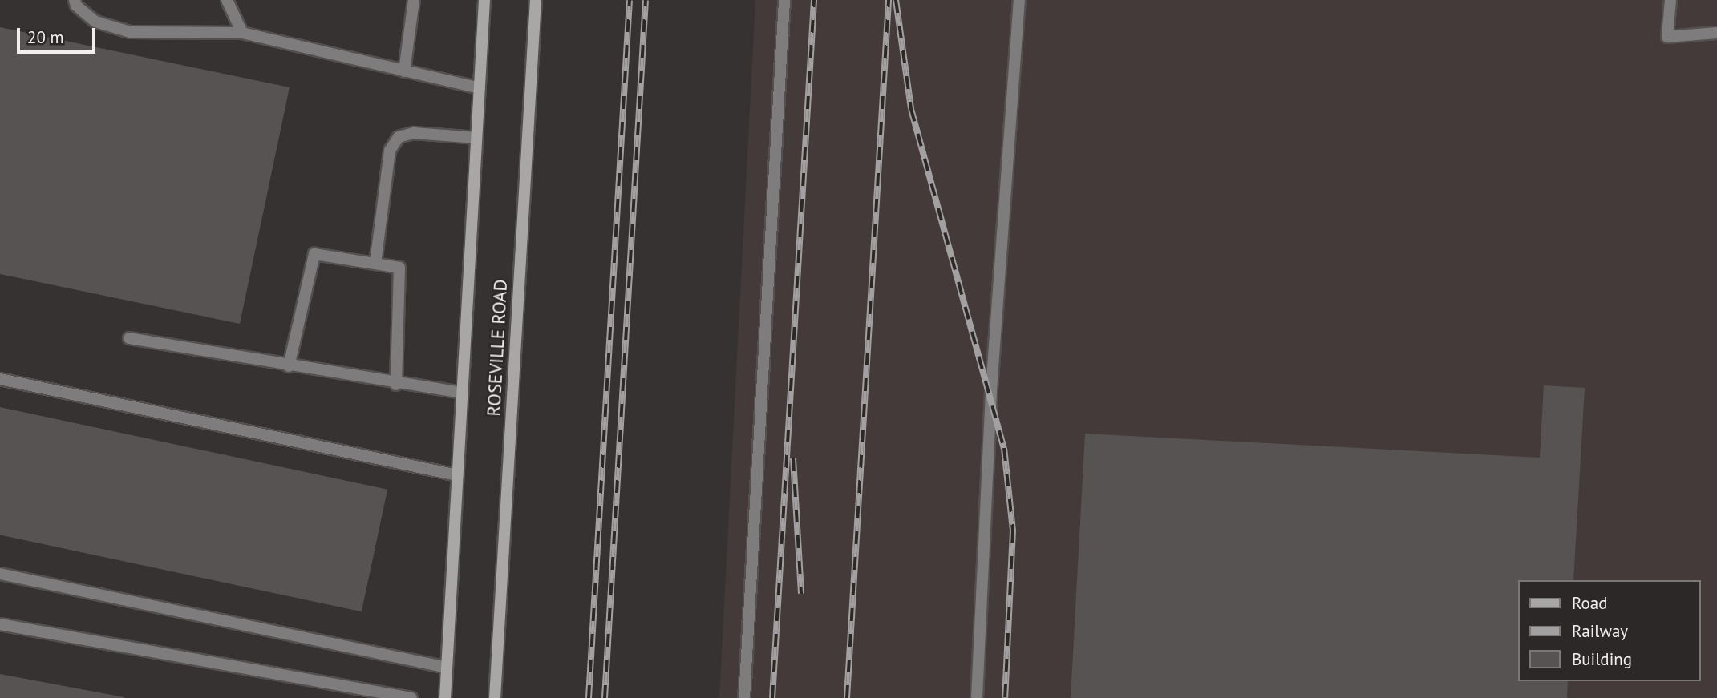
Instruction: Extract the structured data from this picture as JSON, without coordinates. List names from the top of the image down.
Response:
{
  "streets": {
    "main road": ["ROSEVILLE ROAD"]
  },
  "legend": ["Road", "Railway", "Building"],
  "scale_bar": "20 m"
}
